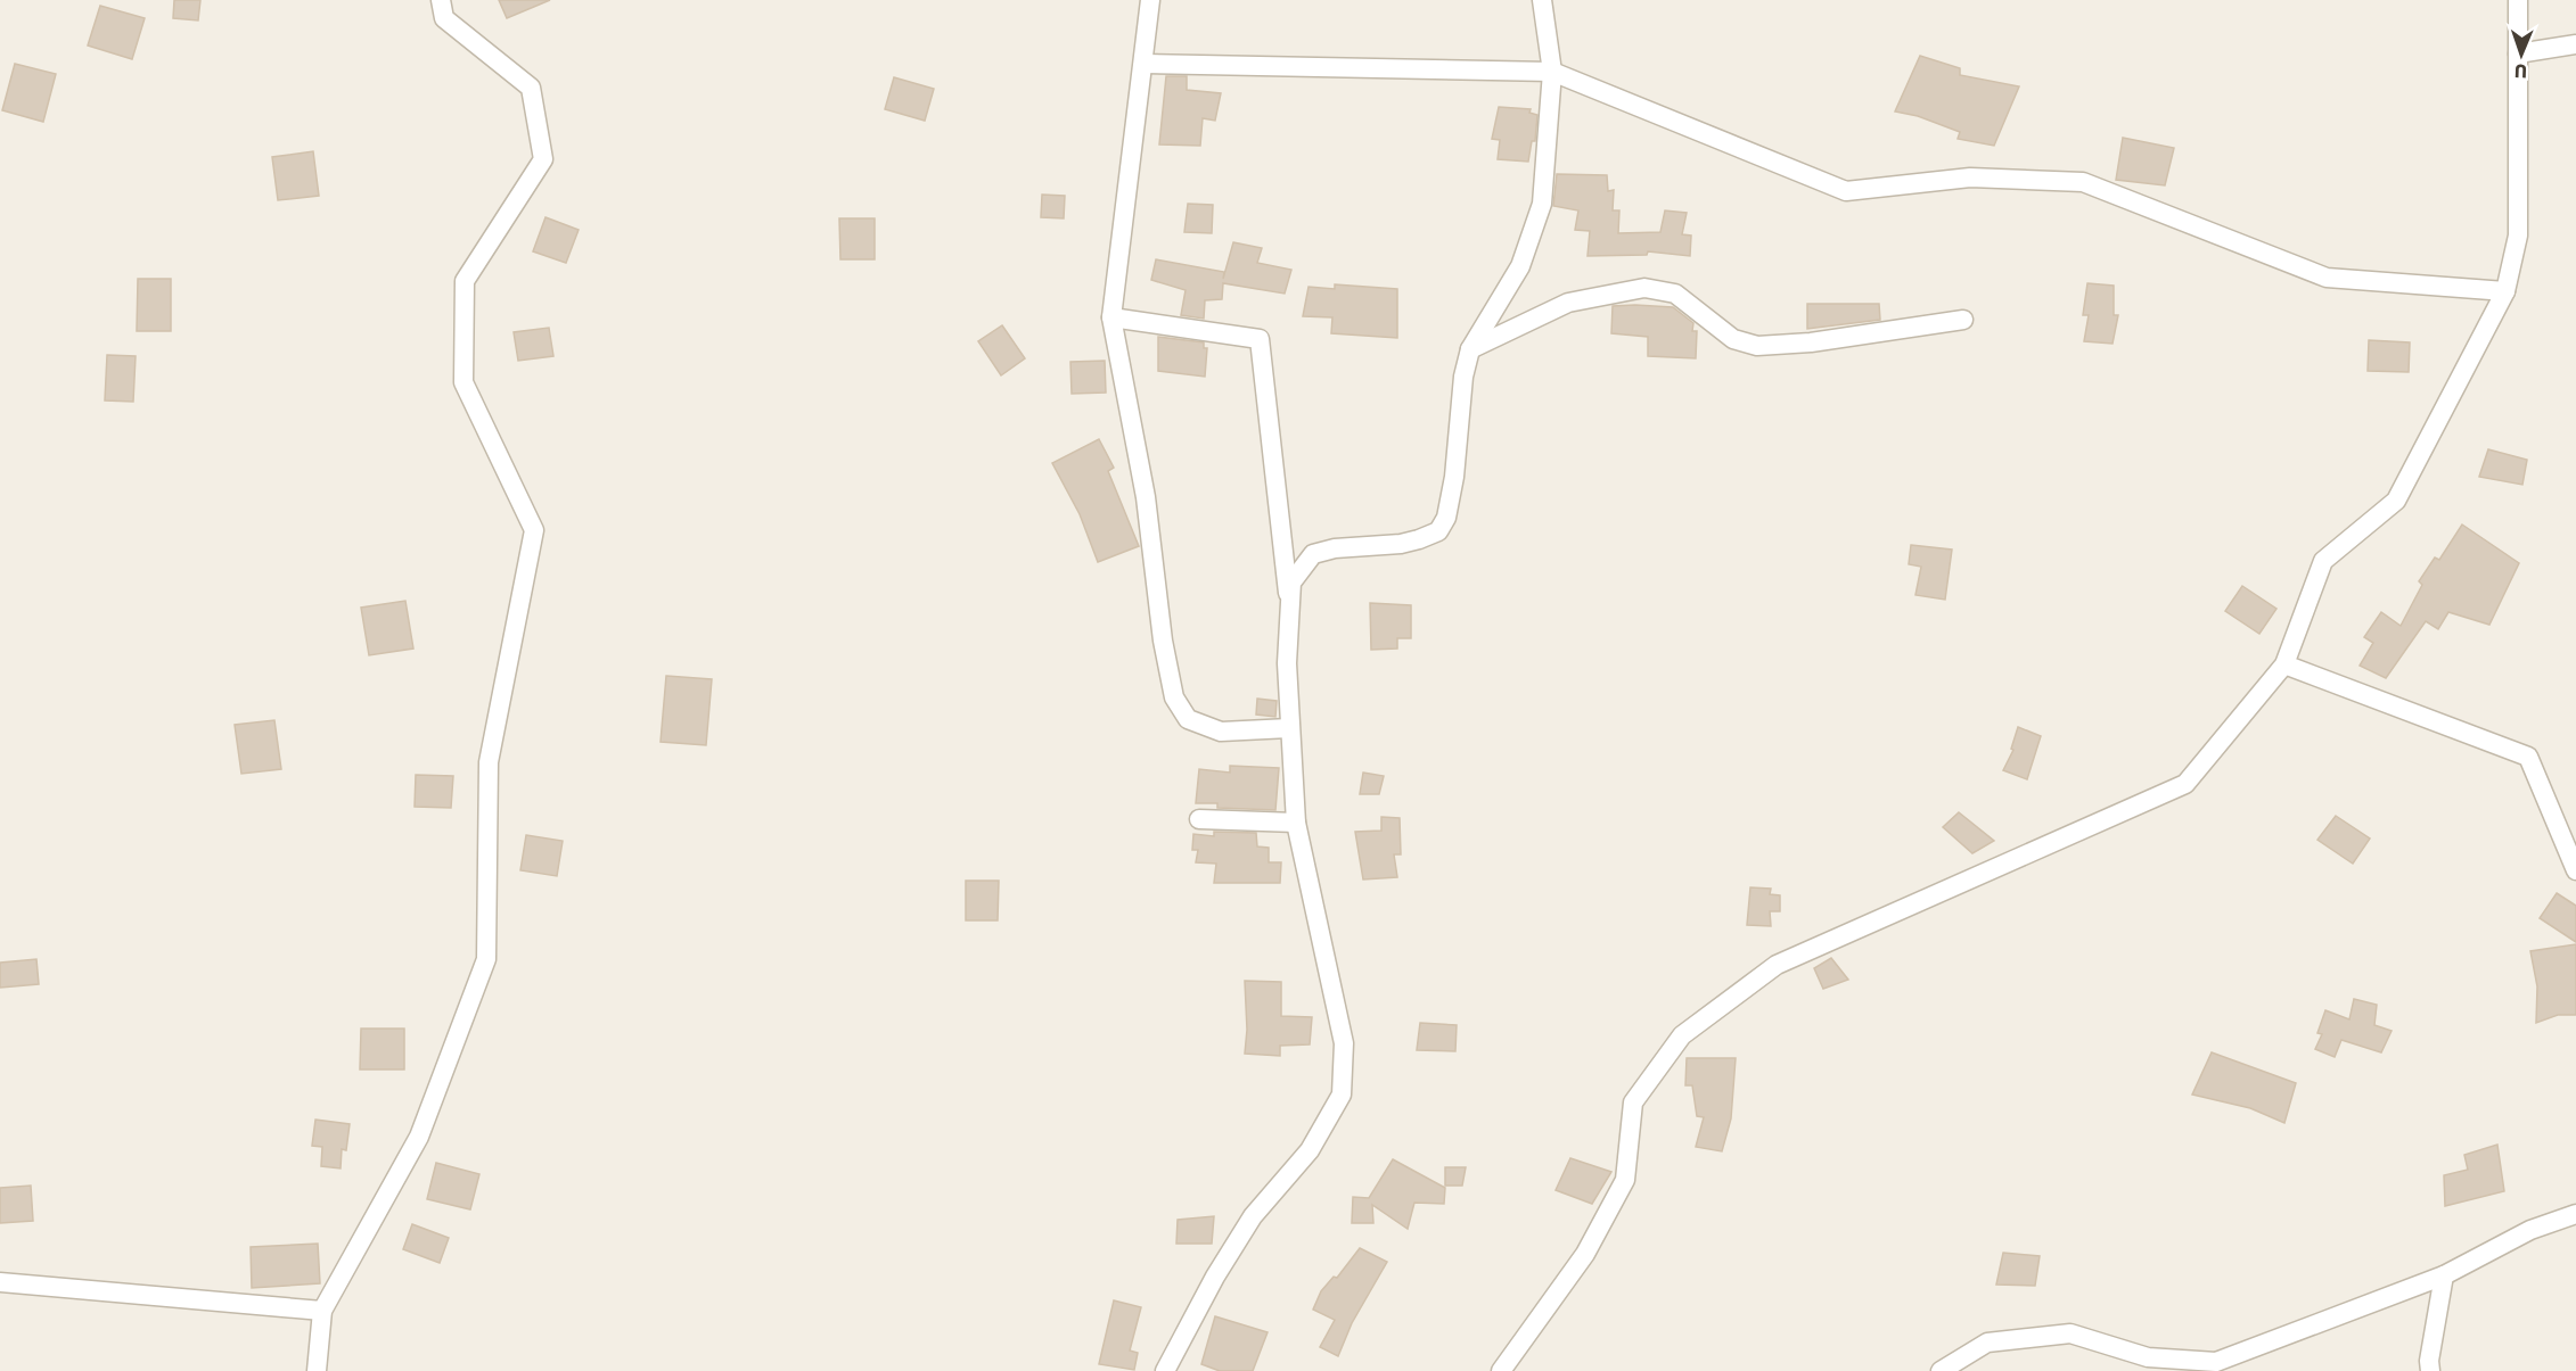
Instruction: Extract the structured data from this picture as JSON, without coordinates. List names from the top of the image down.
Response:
{
  "north": "bottom"
}
